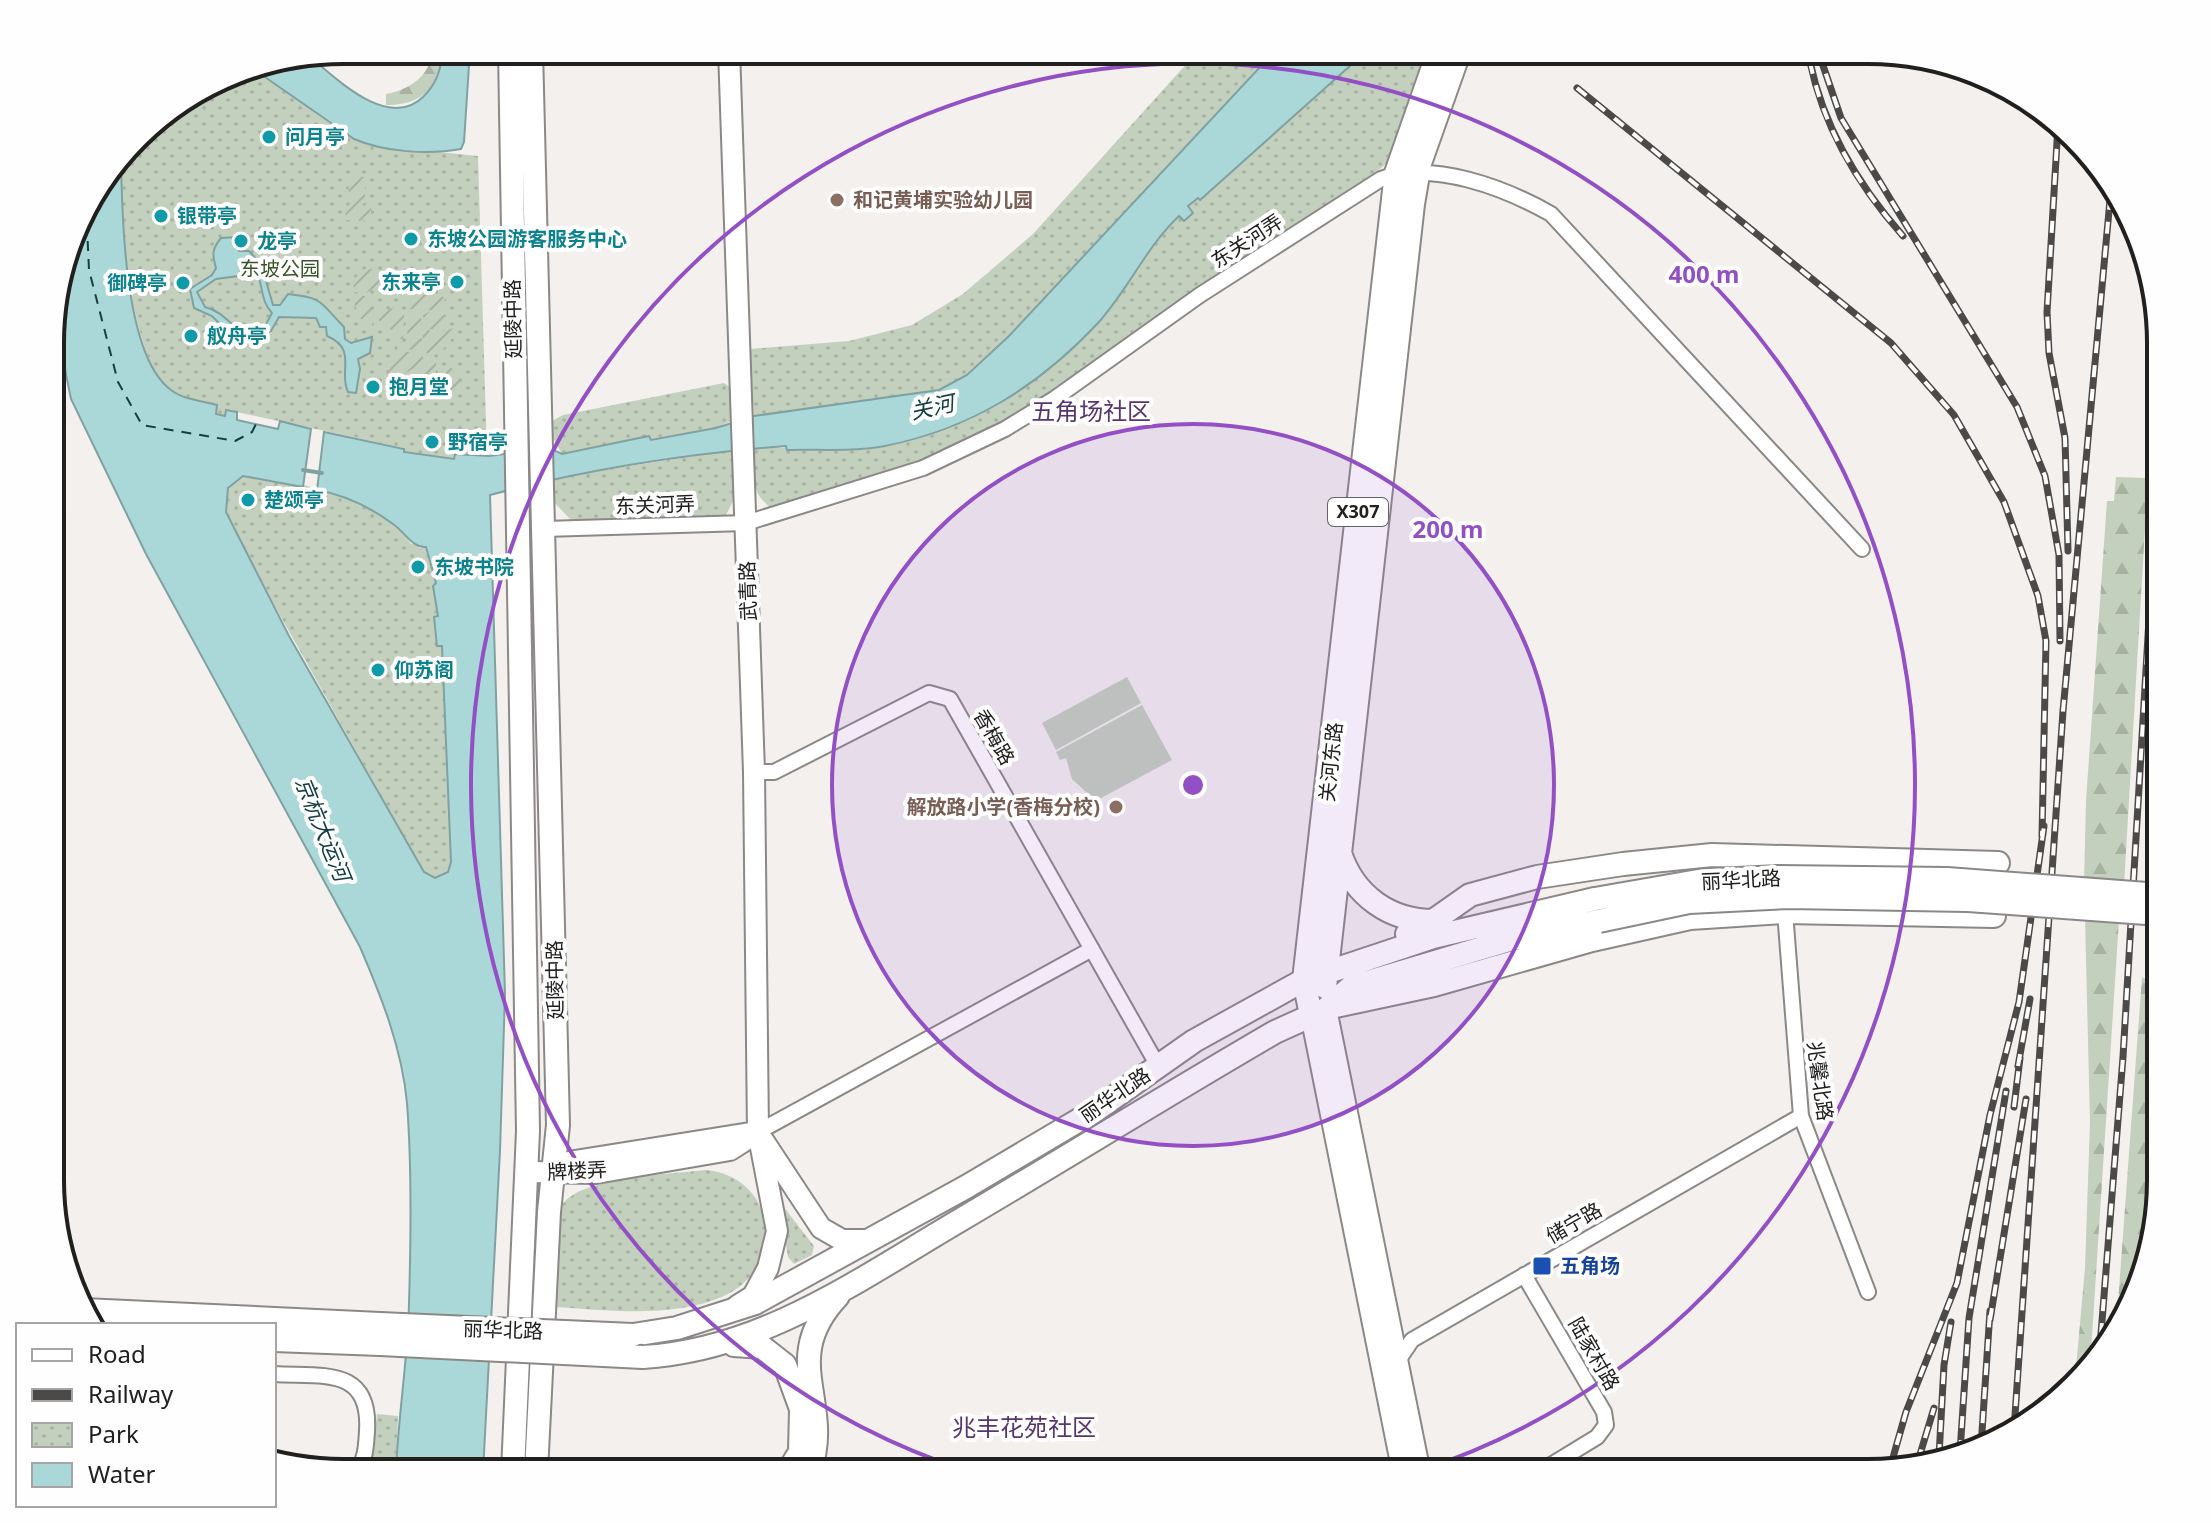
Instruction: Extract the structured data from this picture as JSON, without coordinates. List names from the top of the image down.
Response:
{
  "streets": {
    "main road": [
      "延陵中路",
      "X307",
      "关河东路",
      "丽华北路"
    ],
    "street": [
      "东关河弄",
      "武青路",
      "香梅路",
      "兆馨北路",
      "牌楼弄",
      "储宁路",
      "陆家村路"
    ]
  },
  "crossings": [
    ["东关河弄", "延陵中路"],
    ["东关河弄", "武青路"],
    ["东关河弄", "关河东路"],
    ["延陵中路", "牌楼弄"],
    ["武青路", "香梅路"],
    ["武青路", "丽华北路"],
    ["武青路", "牌楼弄"],
    ["香梅路", "丽华北路"],
    ["香梅路", "牌楼弄"],
    ["关河东路", "丽华北路"],
    ["关河东路", "储宁路"],
    ["兆馨北路", "储宁路"],
    ["储宁路", "陆家村路"]
  ],
  "districts": ["五角场社区", "兆丰花苑社区"],
  "water": ["关河", "京杭大运河"],
  "parks": ["东坡公园"],
  "places": {
    "other": [
      "问月亭",
      "和记黄埔实验幼儿园",
      "银带亭",
      "东坡公园游客服务中心",
      "龙亭",
      "东来亭",
      "御碑亭",
      "舣舟亭",
      "抱月堂",
      "野宿亭",
      "楚颂亭",
      "东坡书院",
      "仰苏阁",
      "解放路小学(香梅分校)"
    ],
    "transit": ["五角场"]
  },
  "legend": [
    "Road",
    "Railway",
    "Park",
    "Water"
  ],
  "rings": ["400 m", "200 m"]
}
